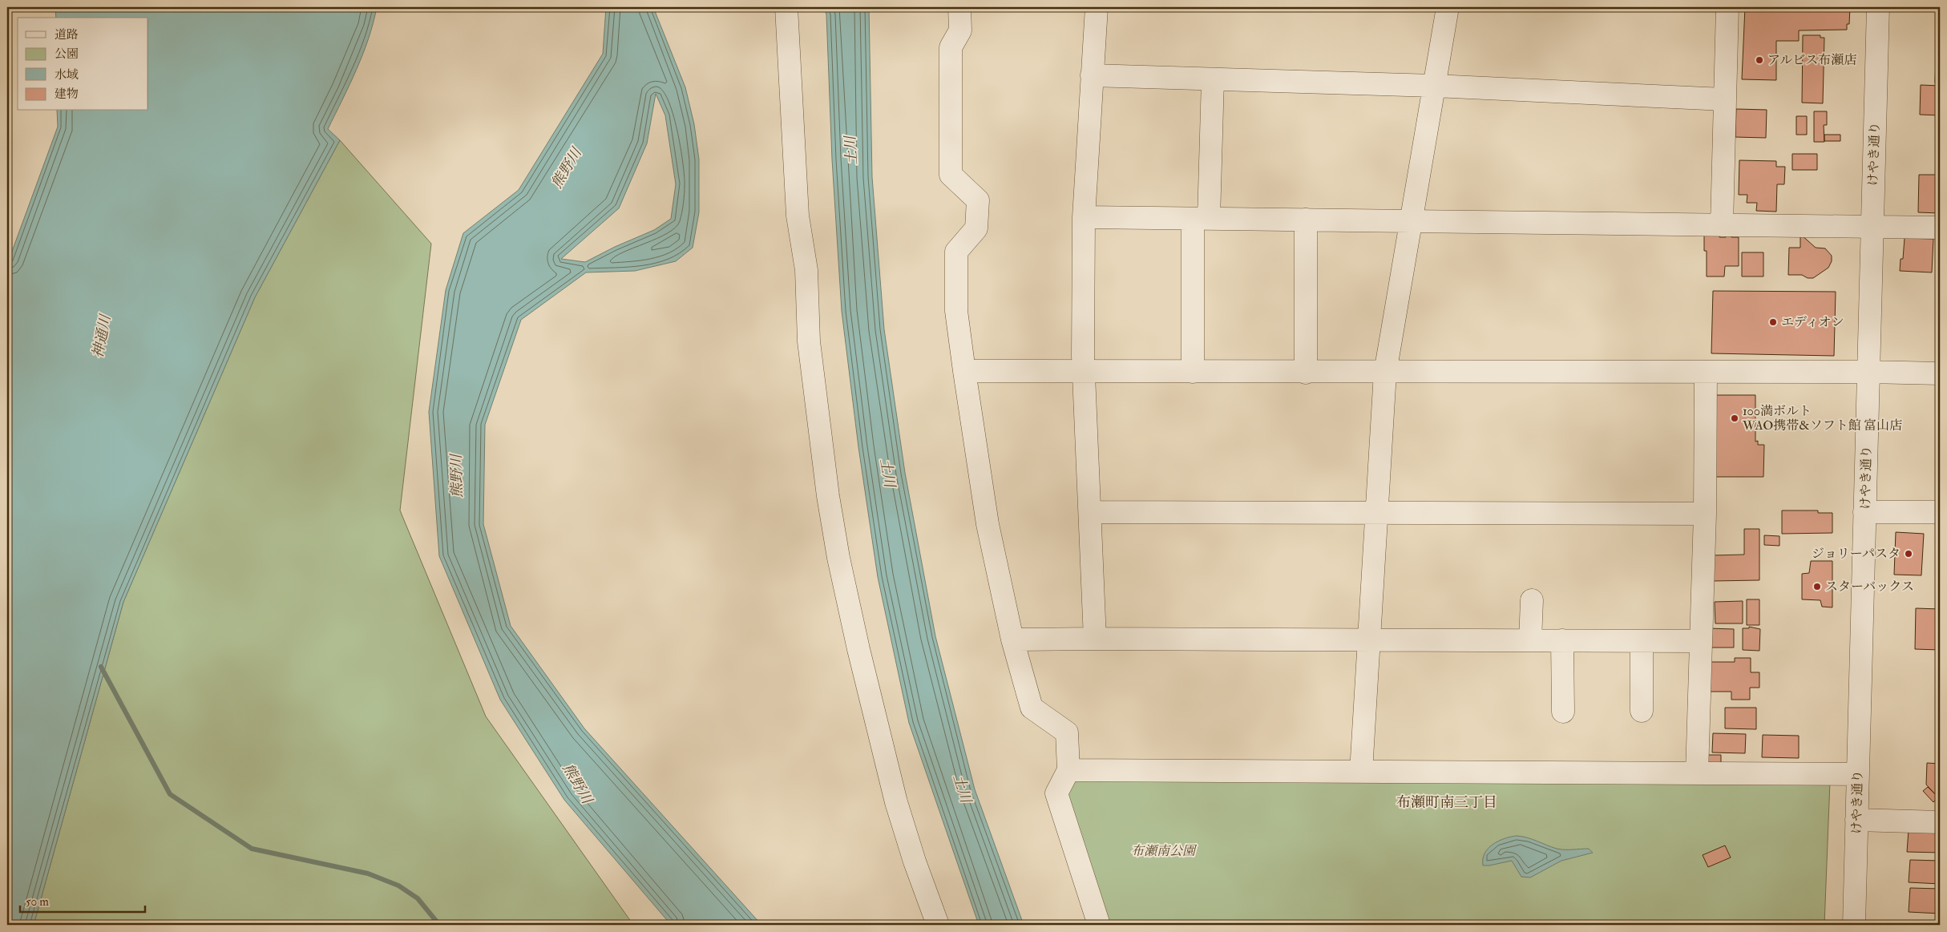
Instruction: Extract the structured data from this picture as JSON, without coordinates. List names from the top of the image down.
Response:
{
  "streets": {
    "street": ["けやき通り"]
  },
  "districts": ["布瀬町南三丁目"],
  "water": ["土川", "熊野川", "神通川"],
  "parks": ["布瀬南公園"],
  "places": [
    "アルビス布瀬店",
    "エディオン",
    "100満ボルト WAO携帯&ソフト館 富山店",
    "ジョリーパスタ",
    "スターバックス"
  ],
  "legend": [
    "道路",
    "公園",
    "水域",
    "建物"
  ],
  "scale_bar": "50 m"
}
